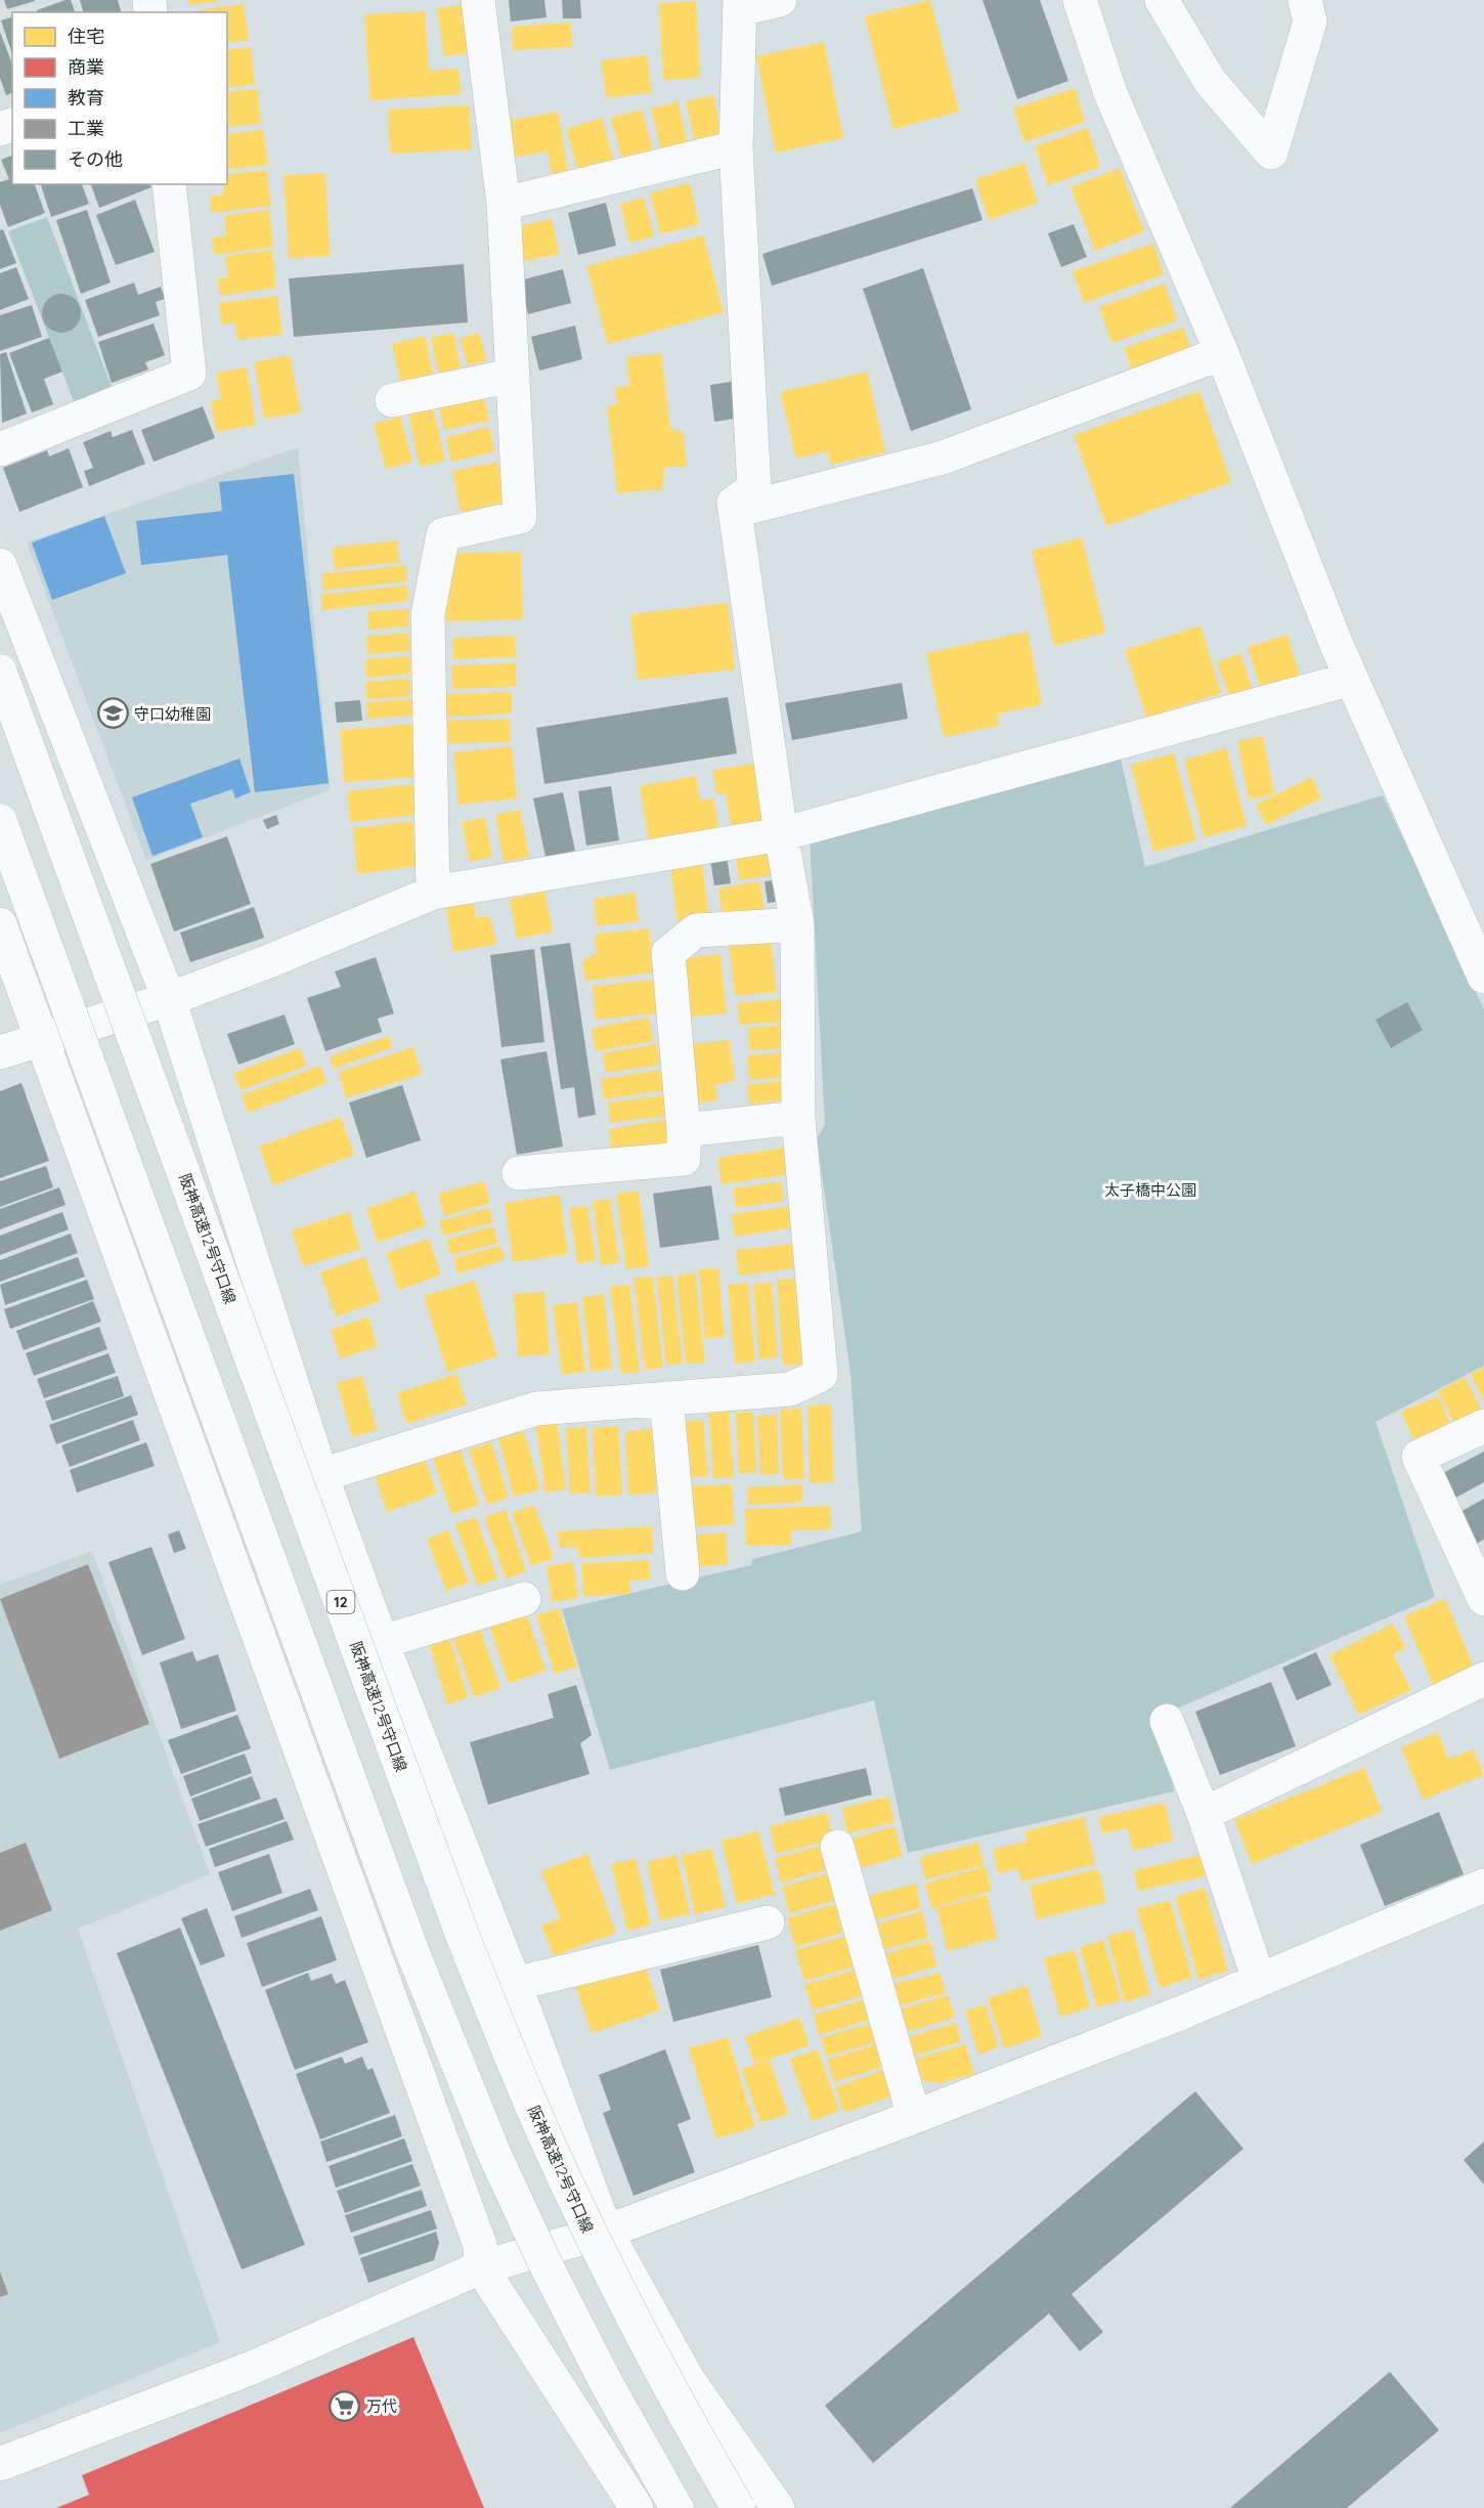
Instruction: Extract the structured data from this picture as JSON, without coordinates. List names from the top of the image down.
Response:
{
  "streets": {
    "main road": ["阪神高速12号守口線", "12"]
  },
  "parks": ["太子橋中公園"],
  "places": {
    "school or university": ["守口幼稚園"],
    "supermarket": ["万代"]
  },
  "legend": [
    "住宅",
    "商業",
    "教育",
    "工業",
    "その他"
  ]
}
